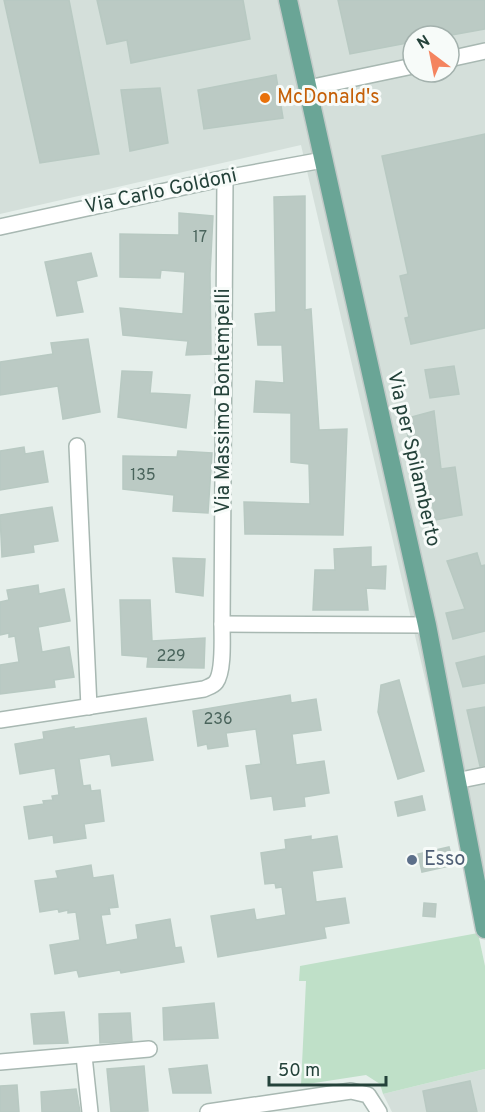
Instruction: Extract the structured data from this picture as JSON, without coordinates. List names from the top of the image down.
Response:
{
  "streets": {
    "main road": ["Via per Spilamberto"],
    "street": ["Via Carlo Goldoni", "Via Massimo Bontempelli"]
  },
  "crossings": [
    ["Via Carlo Goldoni", "Via Massimo Bontempelli"],
    ["Via Carlo Goldoni", "Via per Spilamberto"]
  ],
  "places": ["McDonald's", "Esso"],
  "house_numbers": [
    "17",
    "135",
    "229",
    "236"
  ],
  "scale_bar": "50 m",
  "north": "top left"
}
